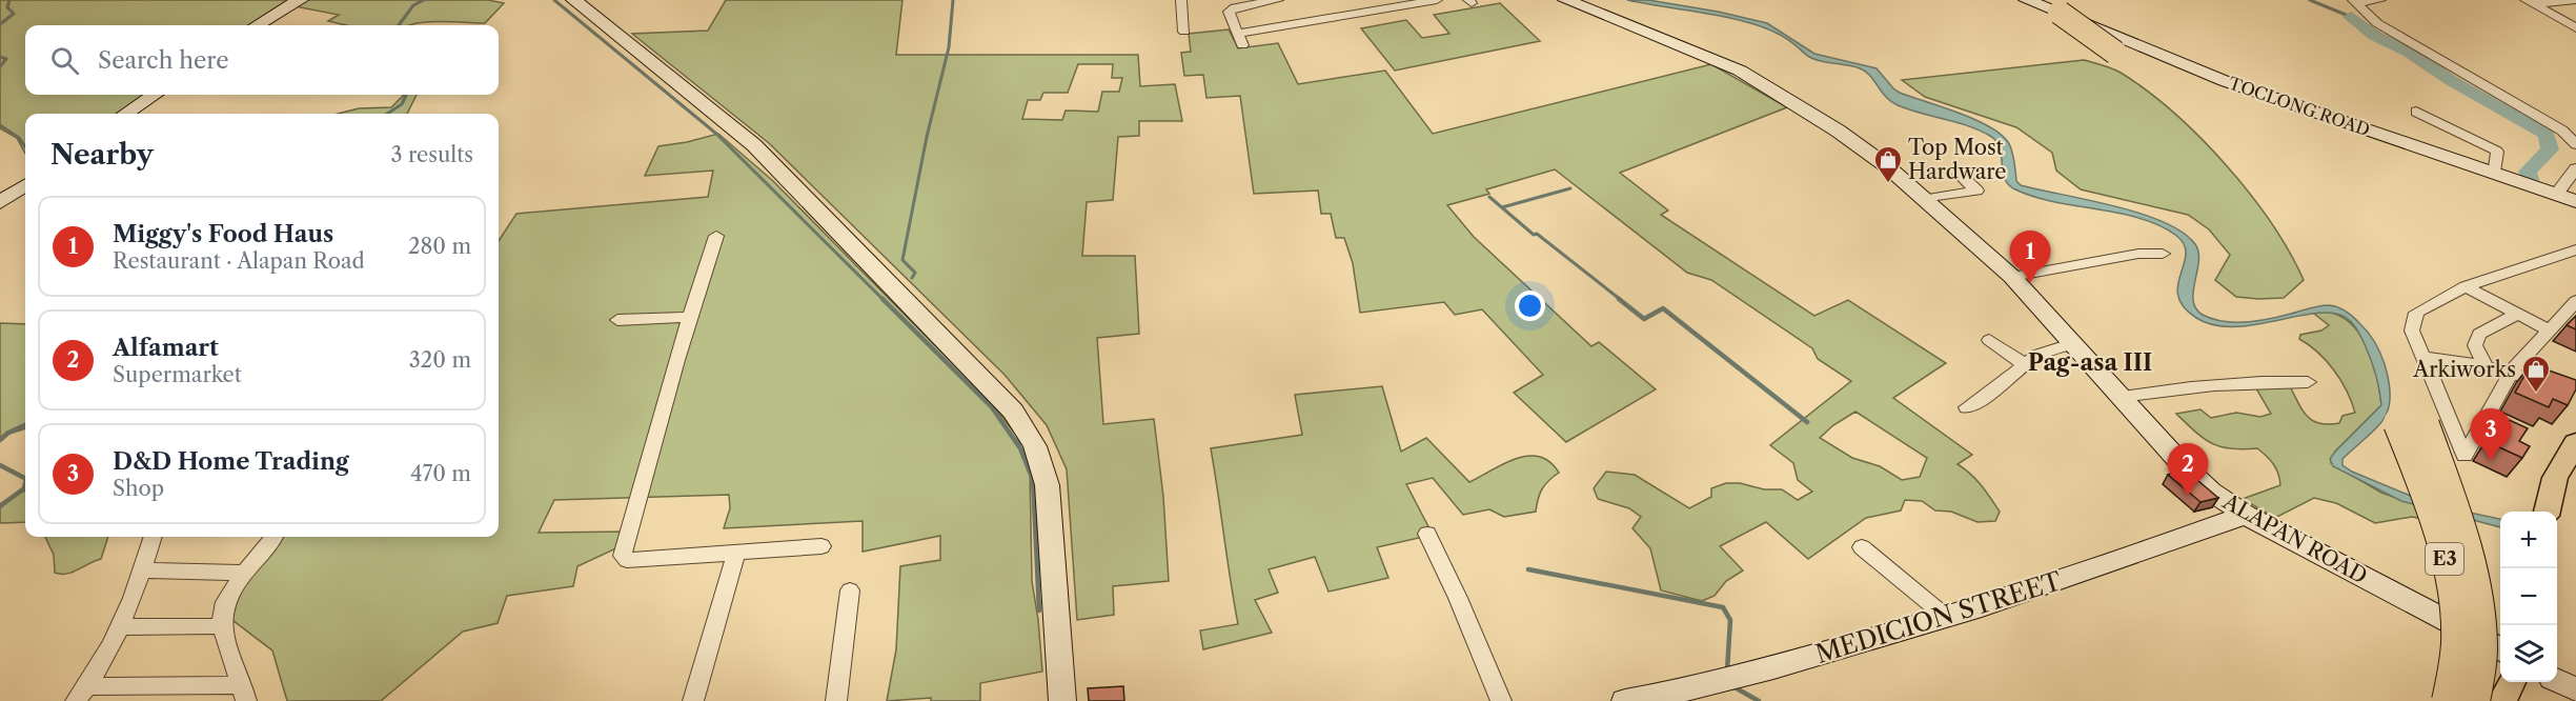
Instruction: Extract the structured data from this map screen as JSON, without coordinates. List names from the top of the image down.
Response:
{
  "streets": {
    "highway": ["E3"],
    "street": ["TOCLONG ROAD", "ALAPAN ROAD", "MEDICION STREET"]
  },
  "crossings": [
    ["ALAPAN ROAD", "MEDICION STREET"]
  ],
  "districts": ["Pag-asa III"],
  "places": {
    "shop": ["Top Most Hardware", "Arkiworks"]
  },
  "page": {
    "search": "Search here",
    "heading": ["Nearby", "3 results"],
    "list": [
      {
        "mark": "1",
        "name": "Miggy's Food Haus",
        "note": "Restaurant · Alapan Road",
        "value": "280 m"
      },
      {
        "mark": "2",
        "name": "Alfamart",
        "note": "Supermarket",
        "value": "320 m"
      },
      {
        "mark": "3",
        "name": "D&D Home Trading",
        "note": "Shop",
        "value": "470 m"
      }
    ],
    "pins": ["1", "3", "2"],
    "map_buttons": ["+", "−"]
  }
}
